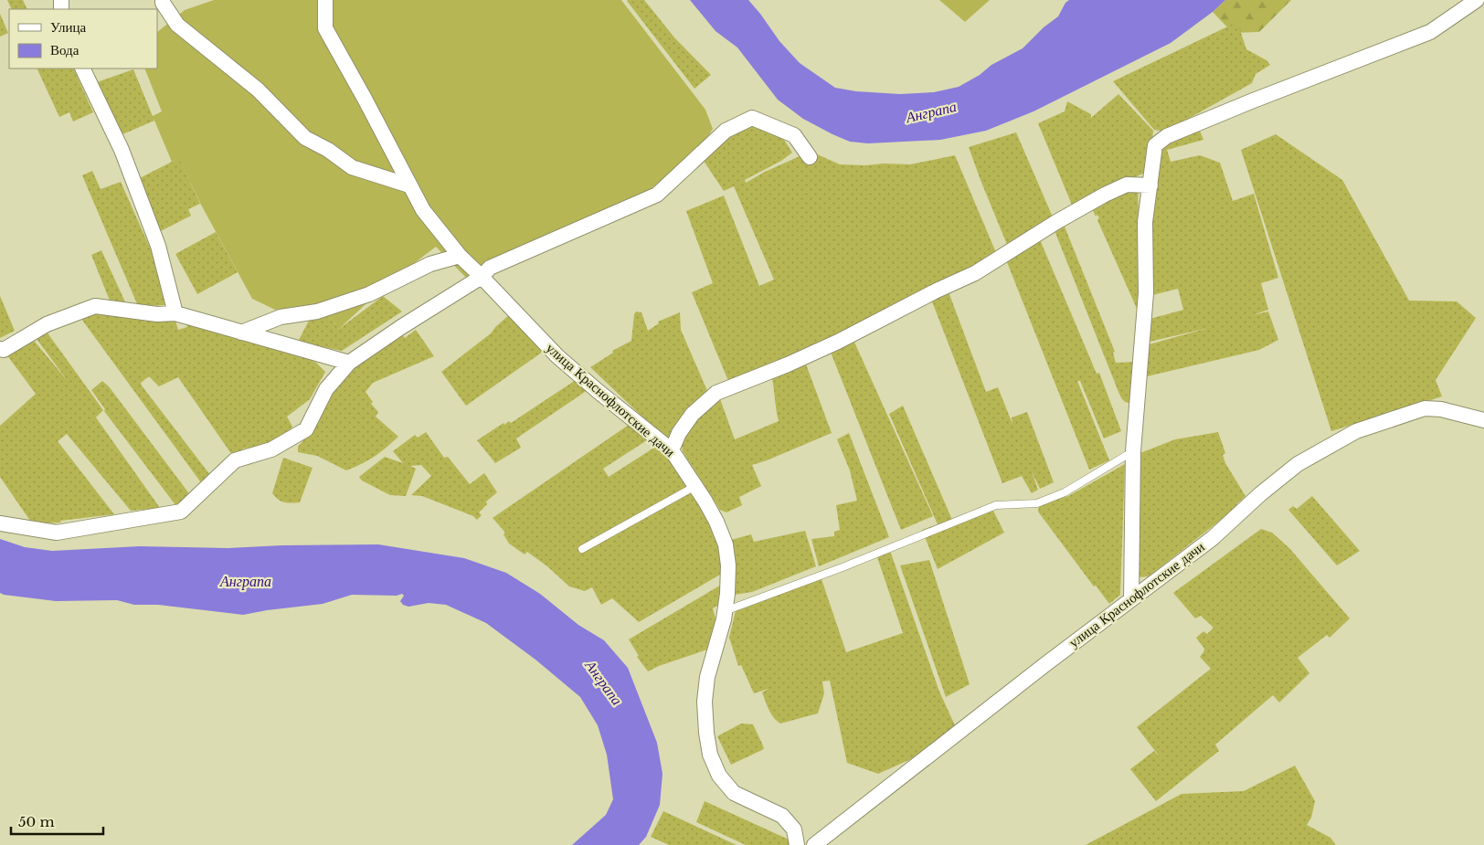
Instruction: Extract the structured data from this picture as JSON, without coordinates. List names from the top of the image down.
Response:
{
  "streets": {
    "street": ["улица Краснофлотские дачи"]
  },
  "water": ["Анграпа"],
  "legend": ["Улица", "Вода"],
  "scale_bar": "50 m"
}
